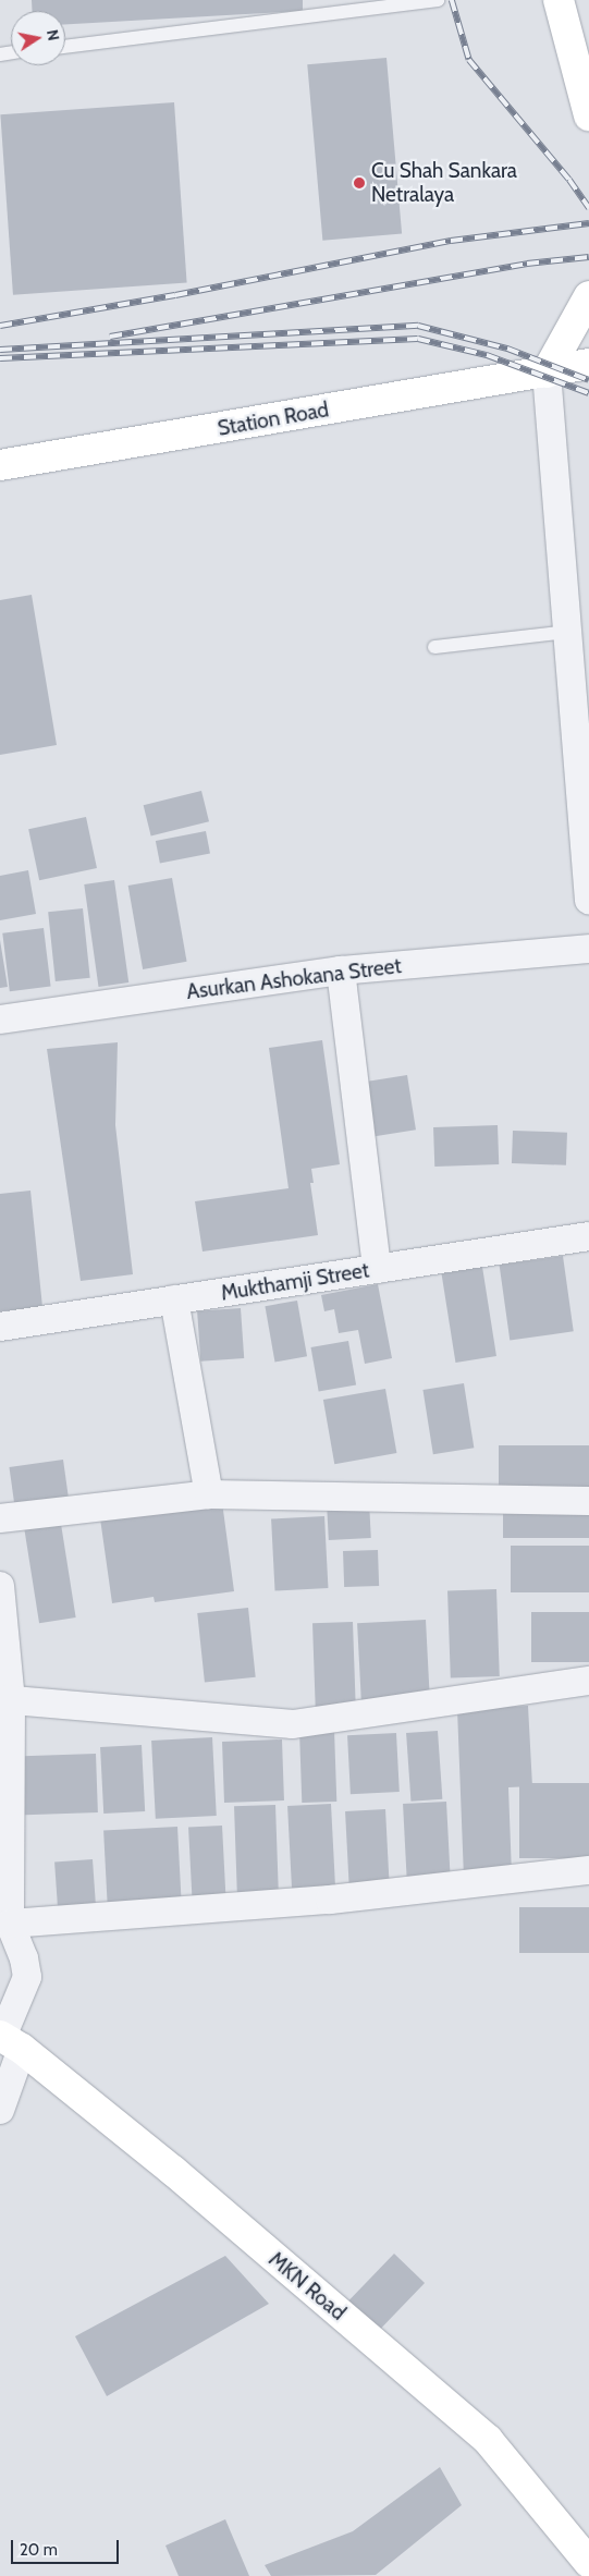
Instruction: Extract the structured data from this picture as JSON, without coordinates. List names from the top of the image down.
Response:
{
  "streets": {
    "main road": ["Station Road", "MKN Road"],
    "street": ["Asurkan Ashokana Street", "Mukthamji Street"]
  },
  "places": ["Cu Shah Sankara Netralaya"],
  "scale_bar": "20 m",
  "north": "right"
}
